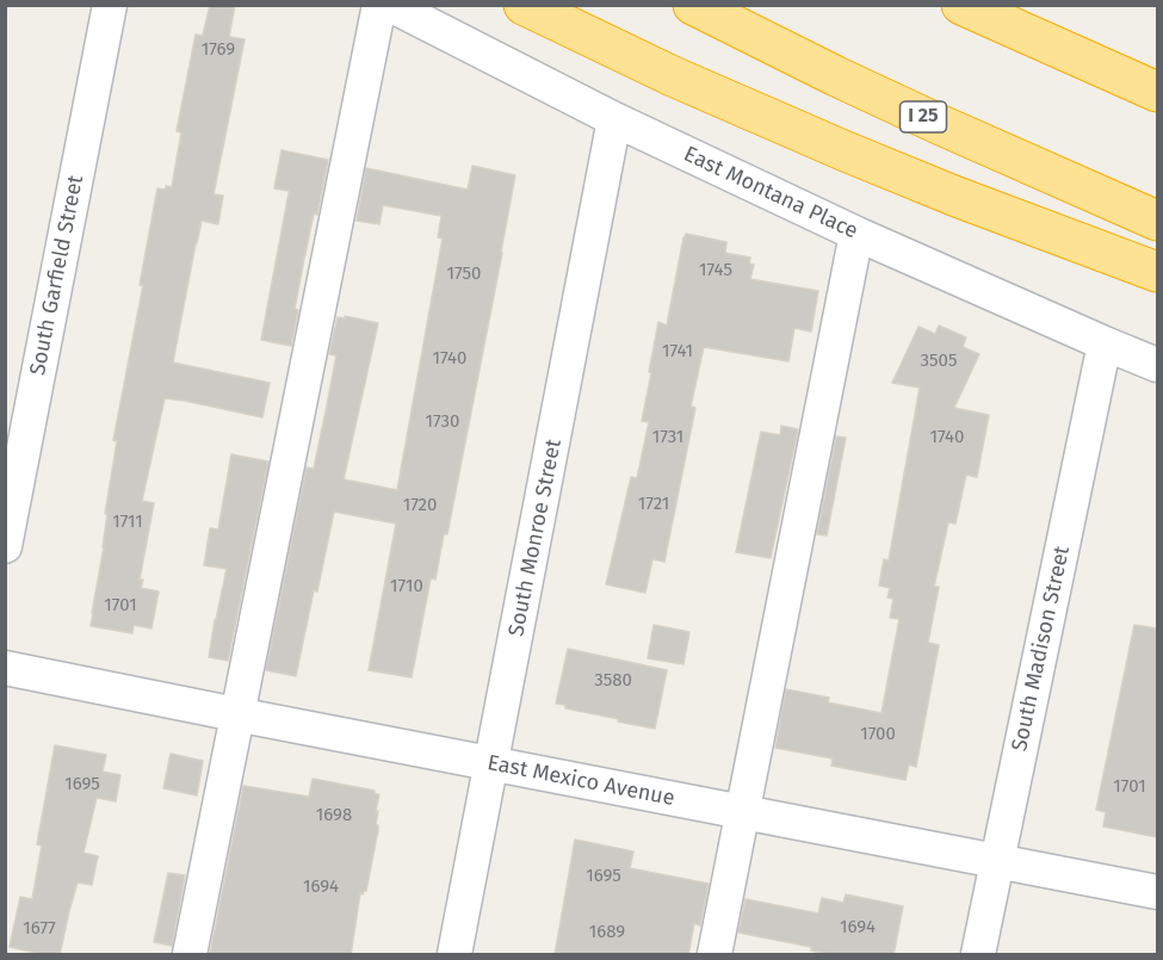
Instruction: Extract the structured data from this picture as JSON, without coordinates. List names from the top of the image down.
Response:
{
  "streets": {
    "highway": ["I 25"],
    "street": [
      "East Montana Place",
      "South Garfield Street",
      "South Monroe Street",
      "South Madison Street",
      "East Mexico Avenue"
    ]
  },
  "crossings": [
    ["East Montana Place", "South Monroe Street"],
    ["East Montana Place", "South Madison Street"],
    ["South Monroe Street", "East Mexico Avenue"],
    ["South Madison Street", "East Mexico Avenue"]
  ],
  "house_numbers": [
    "1769",
    "1745",
    "1750",
    "1741",
    "1740",
    "3505",
    "1730",
    "1731",
    "1740",
    "1721",
    "1720",
    "1711",
    "1710",
    "1701",
    "3580",
    "1700",
    "1695",
    "1701",
    "1698",
    "1695",
    "1694",
    "1694",
    "1677",
    "1689"
  ]
}
